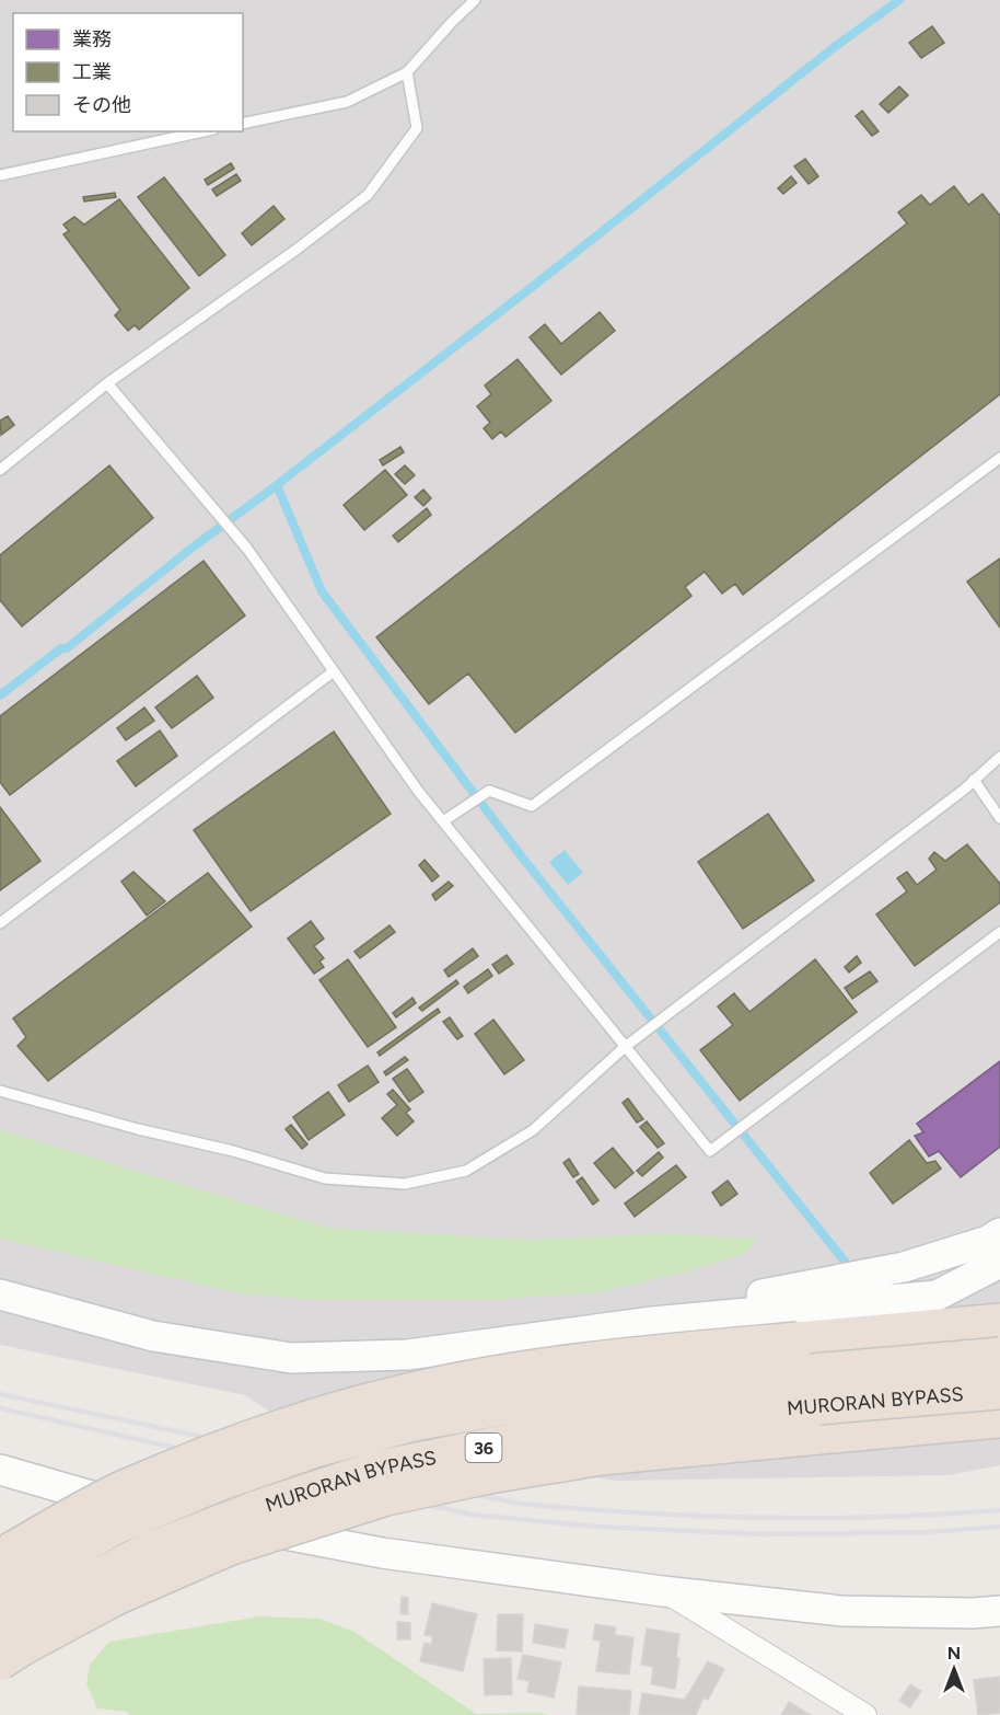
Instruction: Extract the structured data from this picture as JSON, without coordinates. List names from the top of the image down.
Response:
{
  "streets": {
    "highway": ["MURORAN BYPASS", "36"]
  },
  "legend": ["業務", "工業", "その他"],
  "north": "top"
}
